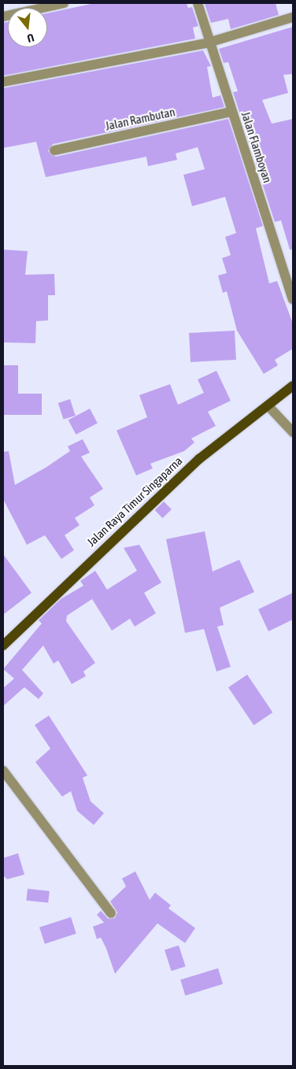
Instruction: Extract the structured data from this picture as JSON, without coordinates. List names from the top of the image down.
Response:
{
  "streets": {
    "main road": ["Jalan Raya Timur Singaparna"],
    "street": ["Jalan Rambutan", "Jalan Flamboyan"]
  },
  "crossings": [
    ["Jalan Rambutan", "Jalan Flamboyan"]
  ],
  "north": "bottom"
}
